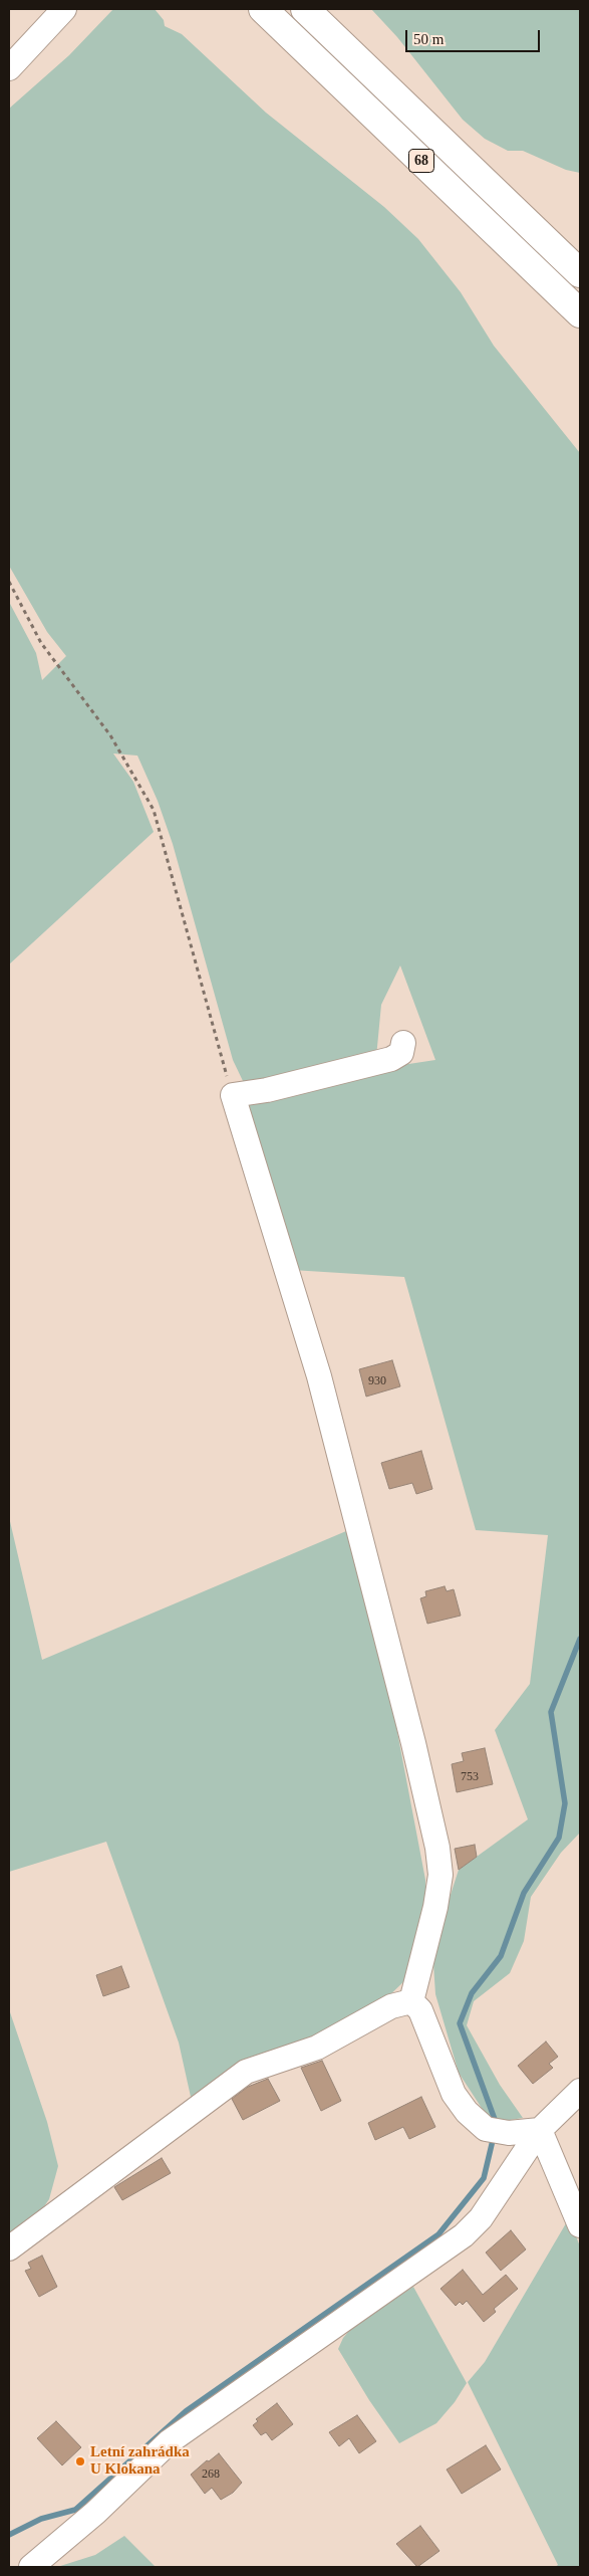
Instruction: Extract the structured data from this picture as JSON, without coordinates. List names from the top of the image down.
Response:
{
  "streets": {
    "highway": ["68"]
  },
  "places": ["Letní zahrádka U Klokana"],
  "house_numbers": ["930", "753", "268"],
  "scale_bar": "50 m"
}
